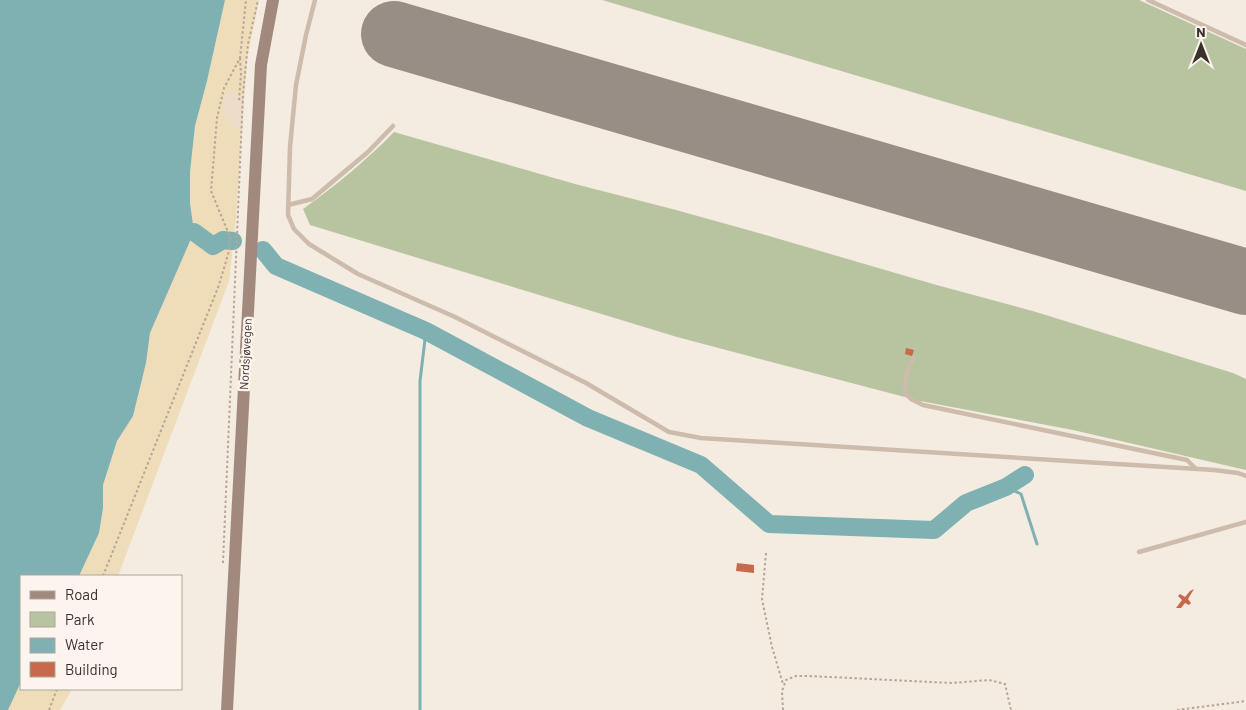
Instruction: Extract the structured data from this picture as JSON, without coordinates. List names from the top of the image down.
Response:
{
  "streets": {
    "main road": ["Nordsjøvegen"]
  },
  "legend": [
    "Road",
    "Park",
    "Water",
    "Building"
  ],
  "north": "top"
}
